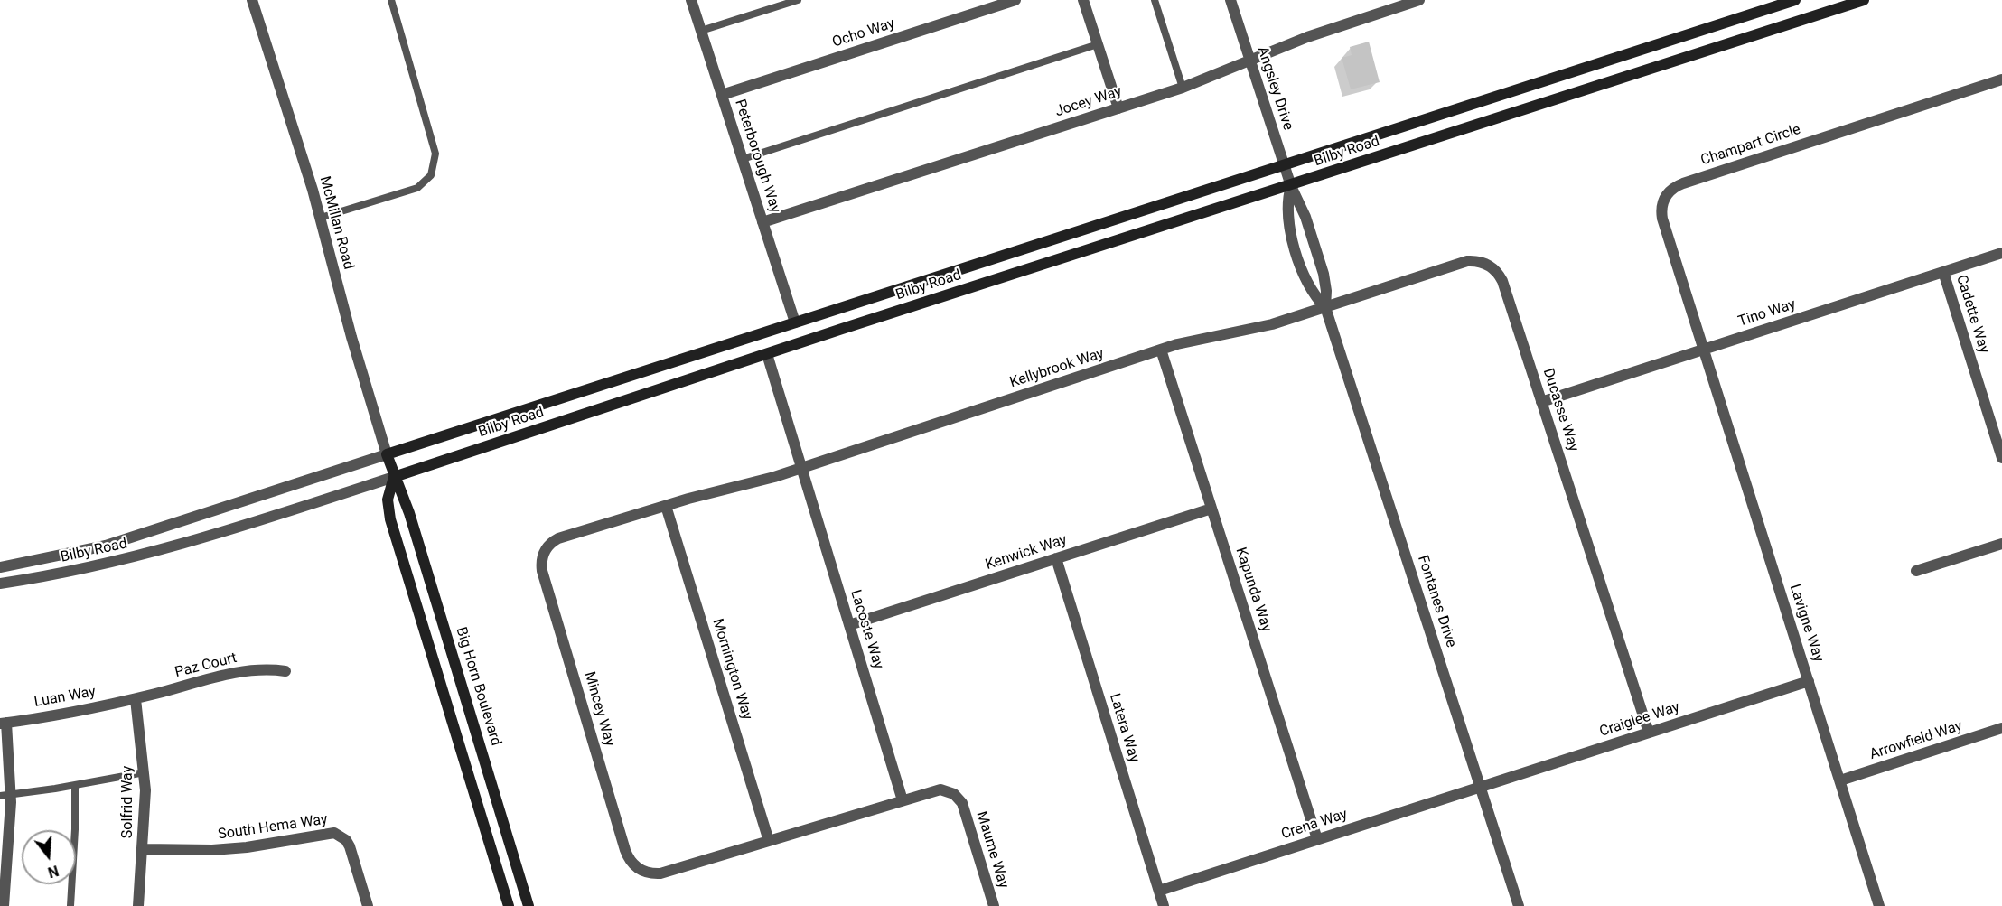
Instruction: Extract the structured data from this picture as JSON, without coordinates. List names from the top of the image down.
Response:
{
  "streets": {
    "main road": ["Bilby Road", "Big Horn Boulevard"],
    "street": [
      "Ocho Way",
      "Angsley Drive",
      "Jocey Way",
      "Champart Circle",
      "Peterborough Way",
      "McMillan Road",
      "Tino Way",
      "Cadette Way",
      "Kellybrook Way",
      "Ducasse Way",
      "Kenwick Way",
      "Kapunda Way",
      "Fontanes Drive",
      "Lavigne Way",
      "Lacoste Way",
      "Paz Court",
      "Mornington Way",
      "Luan Way",
      "Mincey Way",
      "Craiglee Way",
      "Latera Way",
      "Arrowfield Way",
      "Solfrid Way",
      "Crena Way",
      "South Hema Way",
      "Maume Way"
    ]
  },
  "crossings": [
    ["Ocho Way", "Peterborough Way"],
    ["Angsley Drive", "Jocey Way"],
    ["Angsley Drive", "Bilby Road"],
    ["Angsley Drive", "Fontanes Drive"],
    ["Jocey Way", "Peterborough Way"],
    ["Champart Circle", "Tino Way"],
    ["Champart Circle", "Lavigne Way"],
    ["Bilby Road", "Peterborough Way"],
    ["Bilby Road", "McMillan Road"],
    ["Bilby Road", "Fontanes Drive"],
    ["Bilby Road", "Lacoste Way"],
    ["Bilby Road", "Big Horn Boulevard"],
    ["McMillan Road", "Big Horn Boulevard"],
    ["Tino Way", "Cadette Way"],
    ["Tino Way", "Ducasse Way"],
    ["Tino Way", "Lavigne Way"],
    ["Kellybrook Way", "Ducasse Way"],
    ["Kellybrook Way", "Kapunda Way"],
    ["Kellybrook Way", "Fontanes Drive"],
    ["Kellybrook Way", "Lacoste Way"],
    ["Kellybrook Way", "Mincey Way"],
    ["Ducasse Way", "Fontanes Drive"],
    ["Ducasse Way", "Craiglee Way"],
    ["Kenwick Way", "Kapunda Way"],
    ["Kenwick Way", "Lacoste Way"],
    ["Kenwick Way", "Latera Way"],
    ["Kapunda Way", "Crena Way"],
    ["Fontanes Drive", "Craiglee Way"],
    ["Fontanes Drive", "Crena Way"],
    ["Lavigne Way", "Craiglee Way"],
    ["Lavigne Way", "Arrowfield Way"],
    ["Lacoste Way", "Mincey Way"],
    ["Lacoste Way", "Maume Way"],
    ["Paz Court", "Luan Way"],
    ["Paz Court", "Solfrid Way"],
    ["Mornington Way", "Mincey Way"],
    ["Luan Way", "Solfrid Way"],
    ["Mincey Way", "Maume Way"],
    ["Craiglee Way", "Crena Way"],
    ["Latera Way", "Crena Way"],
    ["Solfrid Way", "South Hema Way"]
  ],
  "north": "bottom"
}
